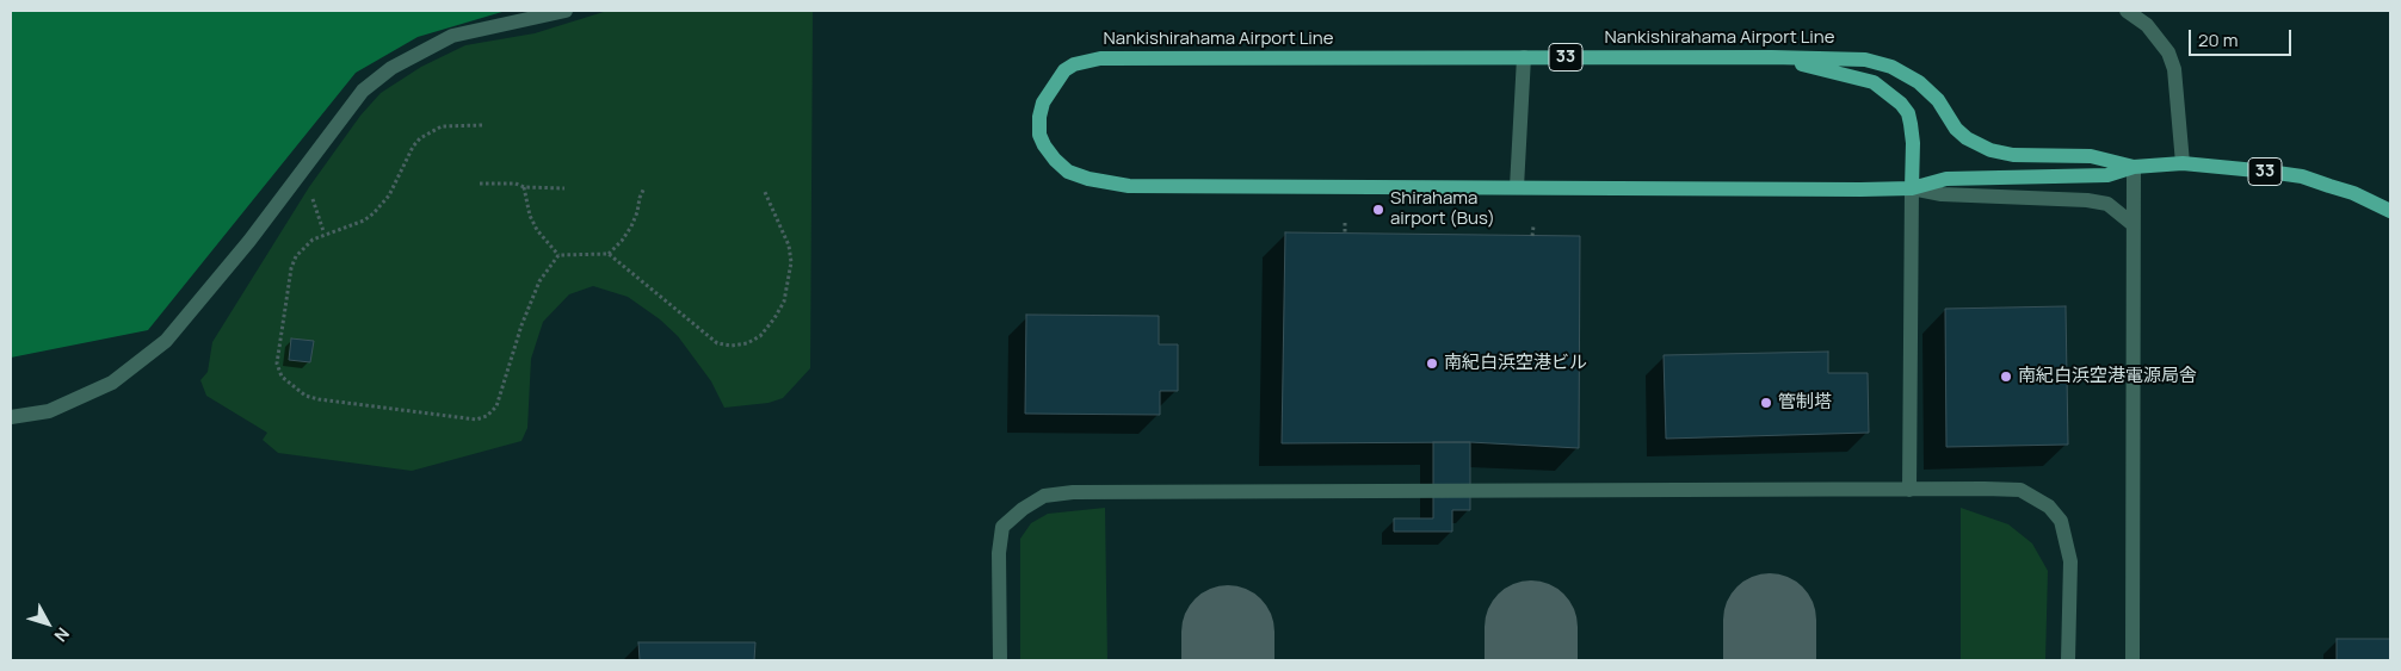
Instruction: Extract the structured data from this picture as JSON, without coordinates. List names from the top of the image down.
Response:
{
  "streets": {
    "main road": ["Nankishirahama Airport Line", "33"]
  },
  "places": [
    "Shirahama airport (Bus)",
    "南紀白浜空港ビル",
    "南紀白浜空港電源局舎",
    "管制塔"
  ],
  "scale_bar": "20 m",
  "north": "bottom right"
}
